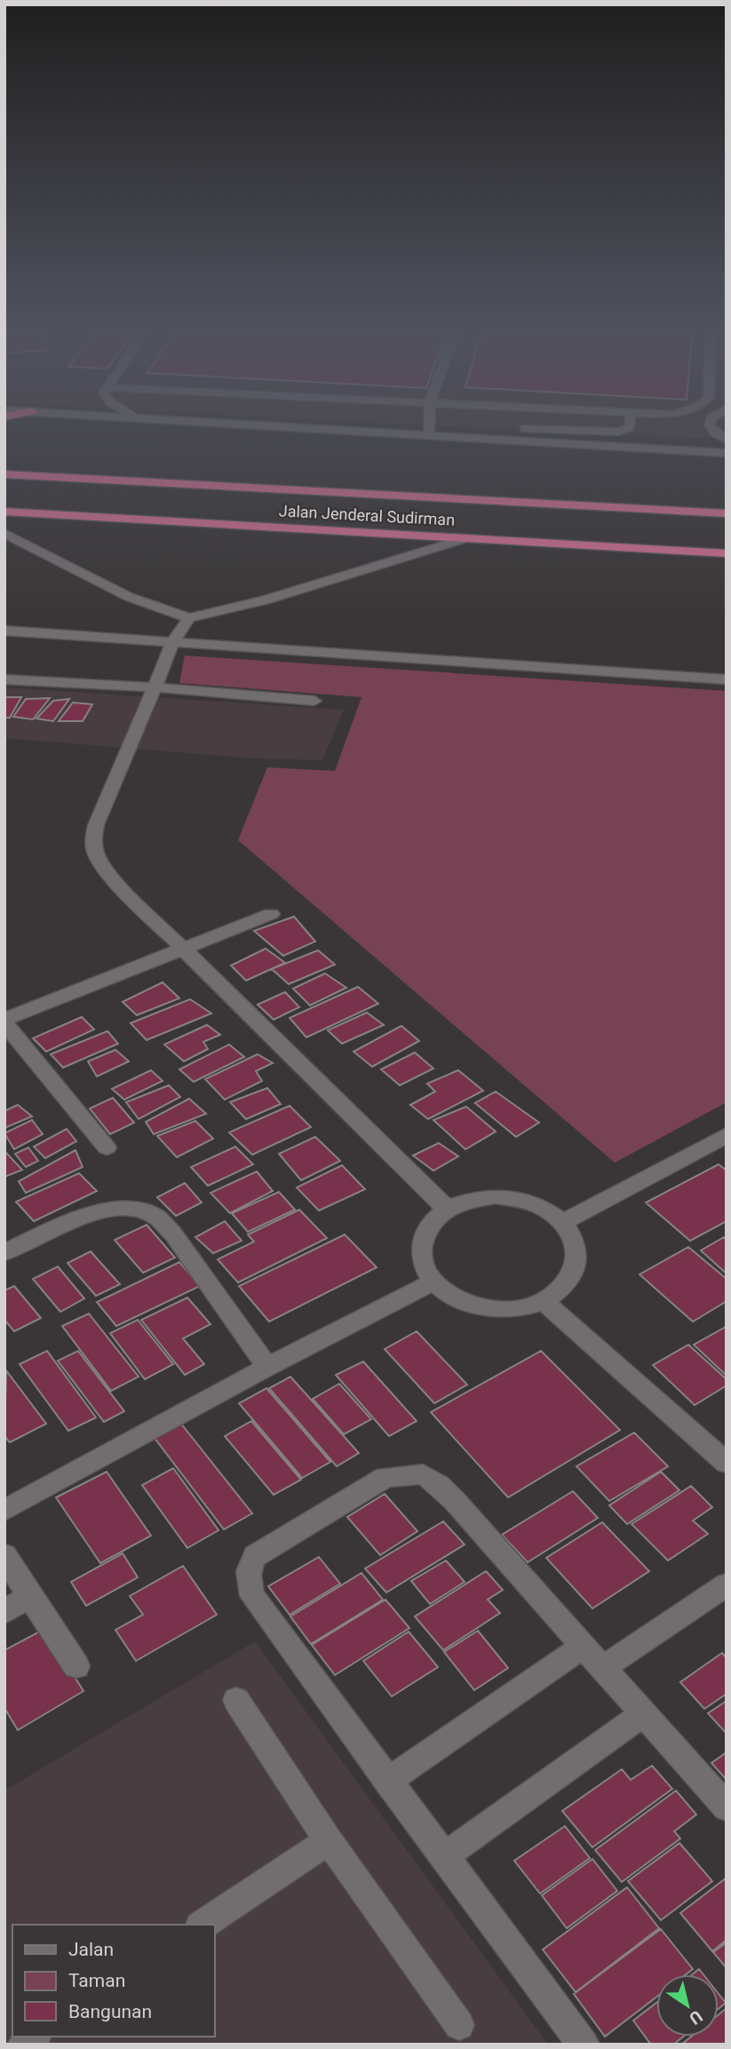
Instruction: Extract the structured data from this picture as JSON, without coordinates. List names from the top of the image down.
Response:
{
  "streets": {
    "highway": ["Jalan Jenderal Sudirman"]
  },
  "legend": ["Jalan", "Taman", "Bangunan"],
  "north": "bottom right"
}
